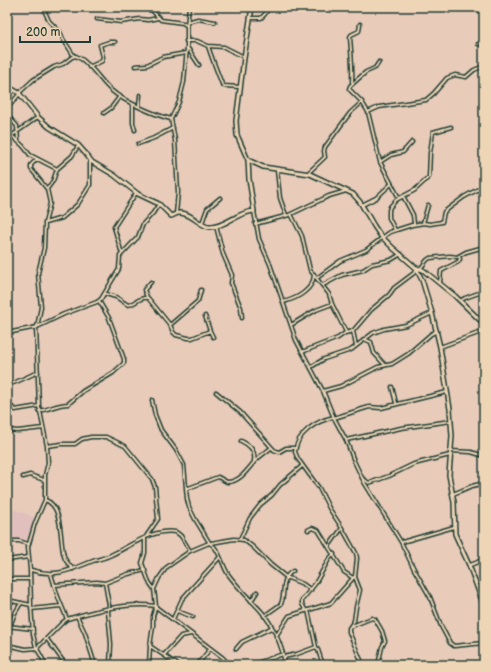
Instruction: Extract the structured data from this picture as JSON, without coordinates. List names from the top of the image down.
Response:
{
  "scale_bar": "200 m"
}
